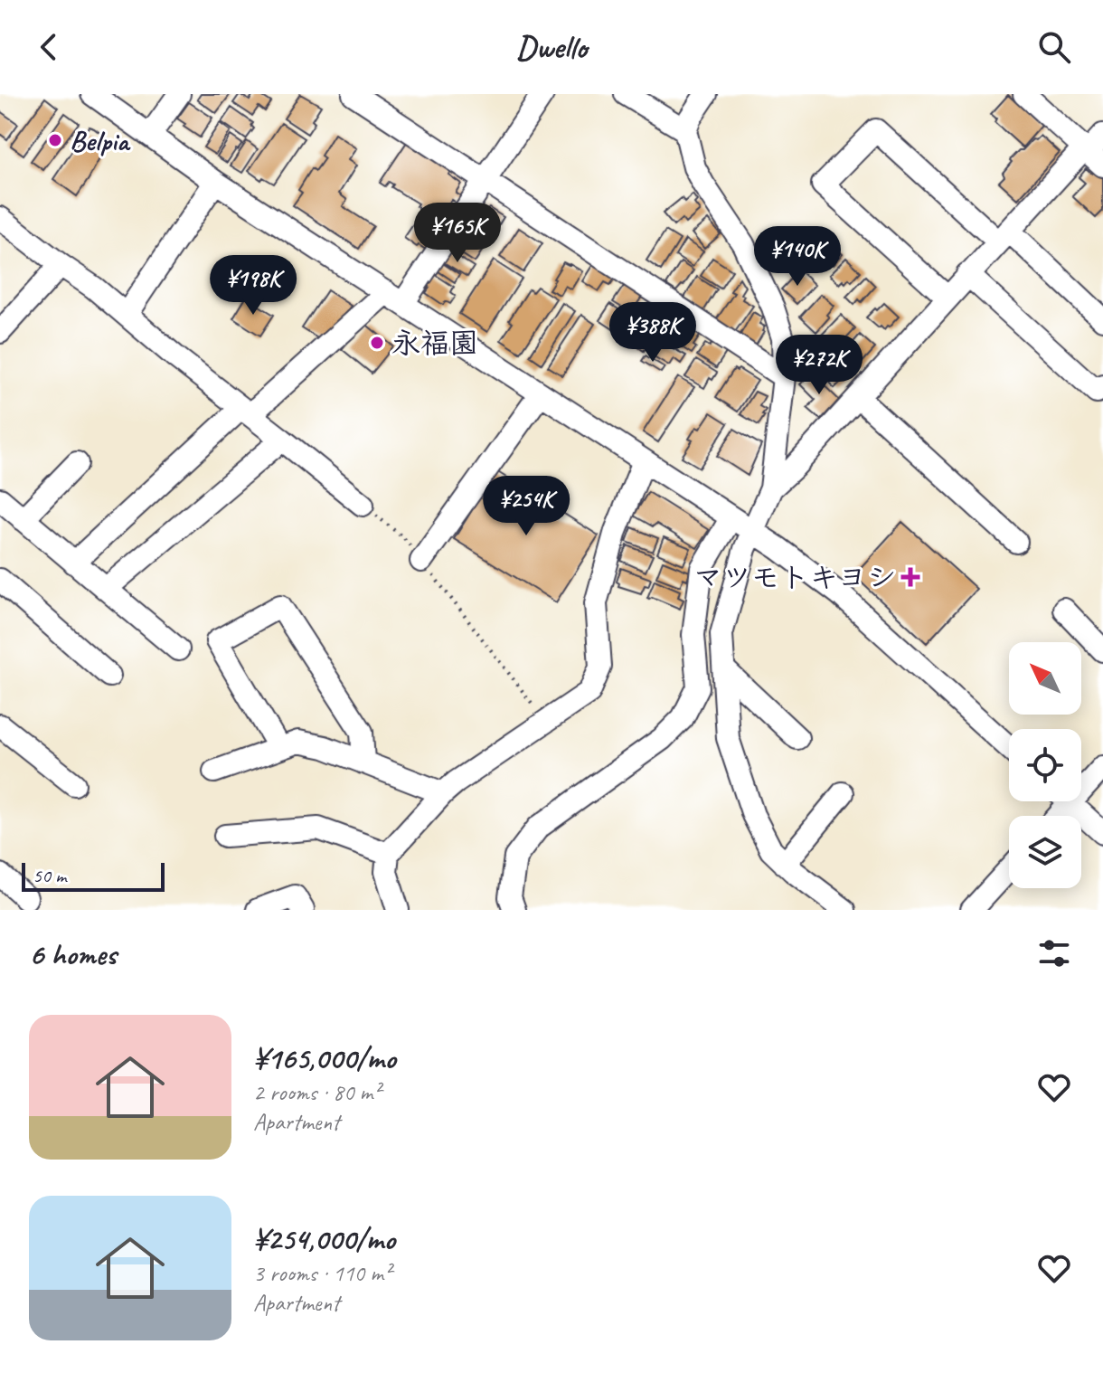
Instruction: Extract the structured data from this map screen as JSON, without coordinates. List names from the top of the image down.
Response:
{
  "places": {
    "other": ["Belpia", "永福園"],
    "health": ["マツモトキヨシ"]
  },
  "scale_bar": "50 m",
  "north": "top left",
  "page": {
    "header": "Dwello",
    "price": [
      "¥165K",
      "¥140K",
      "¥198K",
      "¥388K",
      "¥272K",
      "¥254K"
    ],
    "scale": "50 m",
    "heading": "6 homes",
    "list": [
      {
        "name": "¥165,000/mo",
        "note": "2 rooms · 80 m² · Apartment"
      },
      {
        "name": "¥254,000/mo",
        "note": "3 rooms · 110 m² · Apartment"
      }
    ]
  }
}
